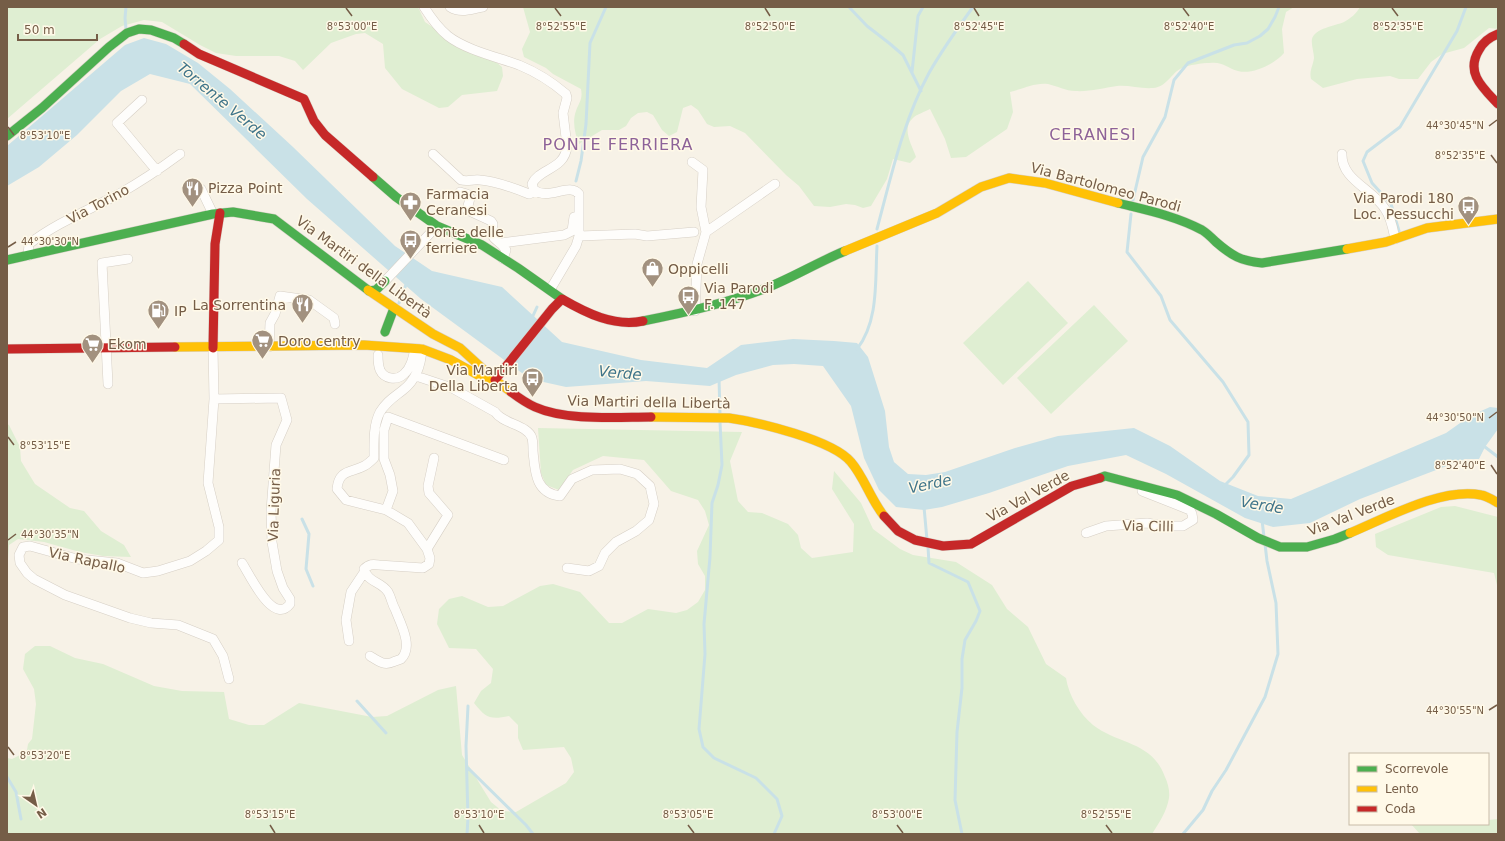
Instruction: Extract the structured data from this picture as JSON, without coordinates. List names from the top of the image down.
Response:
{
  "streets": {
    "main road": ["Via Bartolomeo Parodi", "Via Martiri della Libertà", "Via Val Verde"],
    "street": [
      "Via Torino",
      "Via Liguria",
      "Via Cilli",
      "Via Rapallo"
    ]
  },
  "crossings": [
    ["Via Torino", "Via Martiri della Libertà"],
    ["Via Martiri della Libertà", "Via Val Verde"],
    ["Via Val Verde", "Via Cilli"],
    ["Via Liguria", "Via Rapallo"]
  ],
  "districts": ["CERANESI", "PONTE FERRIERA"],
  "water": ["Torrente Verde", "Verde"],
  "places": {
    "restaurant": ["Pizza Point", "La Sorrentina"],
    "pharmacy": ["Farmacia Ceranesi"],
    "bus stop": [
      "Via Parodi 180 Loc. Pessucchi",
      "Ponte delle ferriere",
      "Via Parodi F. 147",
      "Via Martiri Della Liberta"
    ],
    "shop": ["Oppicelli"],
    "fuel station": ["IP"],
    "supermarket": ["Doro centry", "Ekom"]
  },
  "legend": ["Scorrevole", "Lento", "Coda"],
  "scale_bar": "50 m",
  "north": "bottom right",
  "coordinates": [
    "8°53'00\"E",
    "8°52'55\"E",
    "8°52'45\"E",
    "8°52'35\"E",
    "8°52'50\"E",
    "8°52'40\"E",
    "44°30'45\"N",
    "8°53'10\"E",
    "44°30'30\"N",
    "44°30'50\"N",
    "8°53'15\"E",
    "44°30'35\"N",
    "44°30'55\"N",
    "8°53'20\"E",
    "8°53'05\"E"
  ]
}
